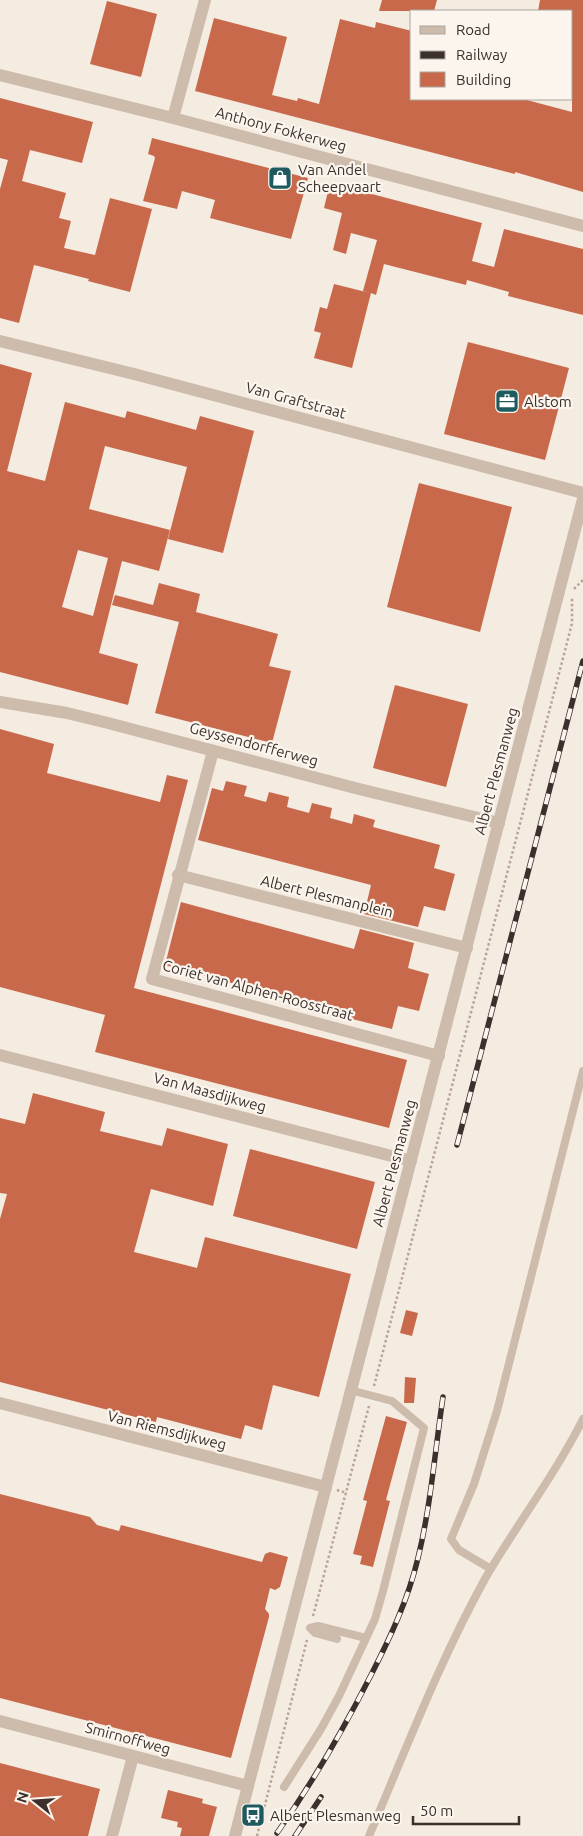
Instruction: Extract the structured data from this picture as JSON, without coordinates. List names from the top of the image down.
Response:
{
  "streets": {
    "street": [
      "Anthony Fokkerweg",
      "Van Graftstraat",
      "Geyssendorfferweg",
      "Albert Plesmanweg",
      "Albert Plesmanplein",
      "Coriet van Alphen-Roosstraat",
      "Van Maasdijkweg",
      "Van Riemsdijkweg",
      "Smirnoffweg"
    ]
  },
  "crossings": [
    ["Geyssendorfferweg", "Albert Plesmanweg"],
    ["Geyssendorfferweg", "Coriet van Alphen-Roosstraat"],
    ["Albert Plesmanweg", "Albert Plesmanplein"],
    ["Albert Plesmanweg", "Coriet van Alphen-Roosstraat"],
    ["Albert Plesmanweg", "Van Maasdijkweg"],
    ["Albert Plesmanweg", "Van Riemsdijkweg"],
    ["Albert Plesmanweg", "Smirnoffweg"],
    ["Albert Plesmanplein", "Coriet van Alphen-Roosstraat"]
  ],
  "places": {
    "shop": ["Van Andel Scheepvaart"],
    "office": ["Alstom"],
    "bus stop": ["Albert Plesmanweg"]
  },
  "legend": ["Road", "Railway", "Building"],
  "scale_bar": "50 m",
  "north": "left"
}
